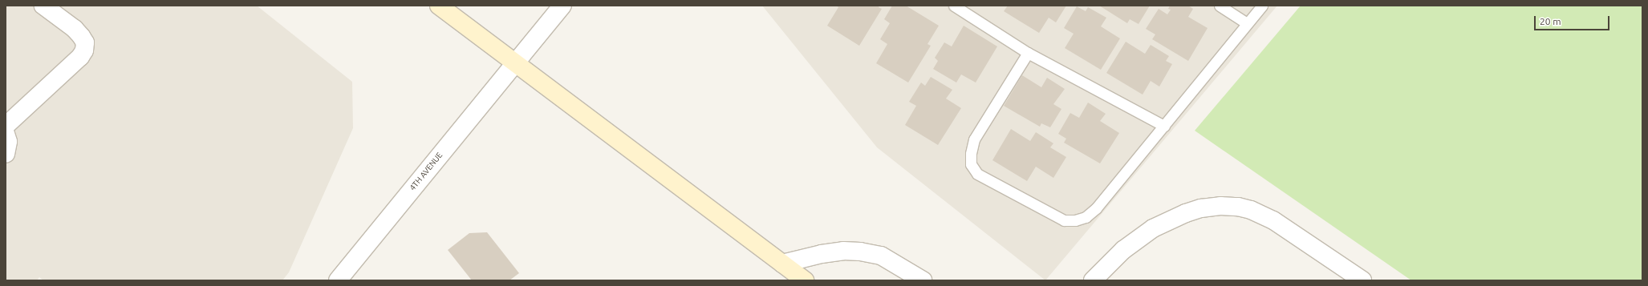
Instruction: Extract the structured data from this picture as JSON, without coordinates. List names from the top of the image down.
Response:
{
  "streets": {
    "street": ["4TH AVENUE"]
  },
  "scale_bar": "20 m"
}
